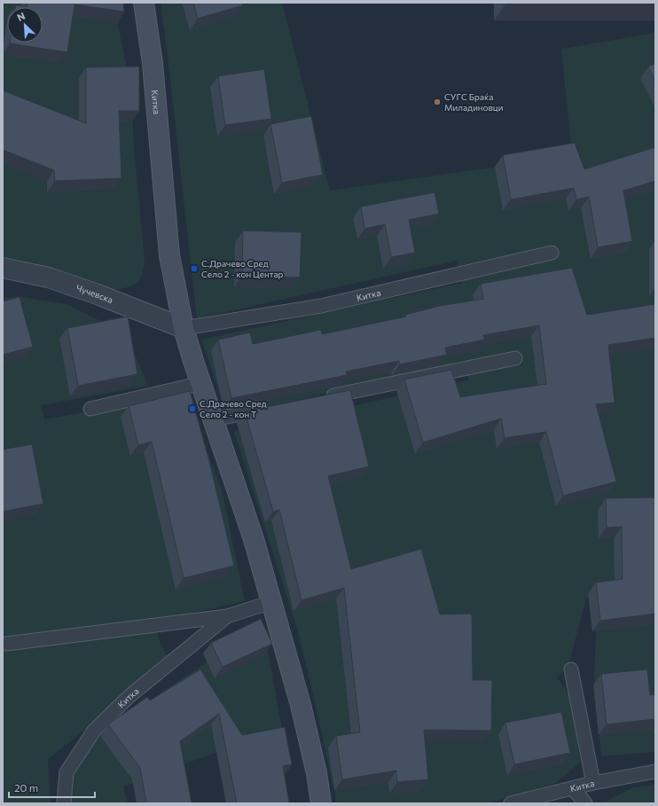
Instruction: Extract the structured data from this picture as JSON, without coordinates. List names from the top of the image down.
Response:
{
  "streets": {
    "main road": ["Китка"],
    "street": ["Чучевска"]
  },
  "crossings": [
    ["Китка", "Чучевска"]
  ],
  "places": {
    "other": ["СУГС Браќа Миладиновци"],
    "transit": ["С.Драчево Сред Село 2 - кон Центар", "С.Драчево Сред Село 2 - кон T"]
  },
  "scale_bar": "20 m",
  "north": "top left"
}
